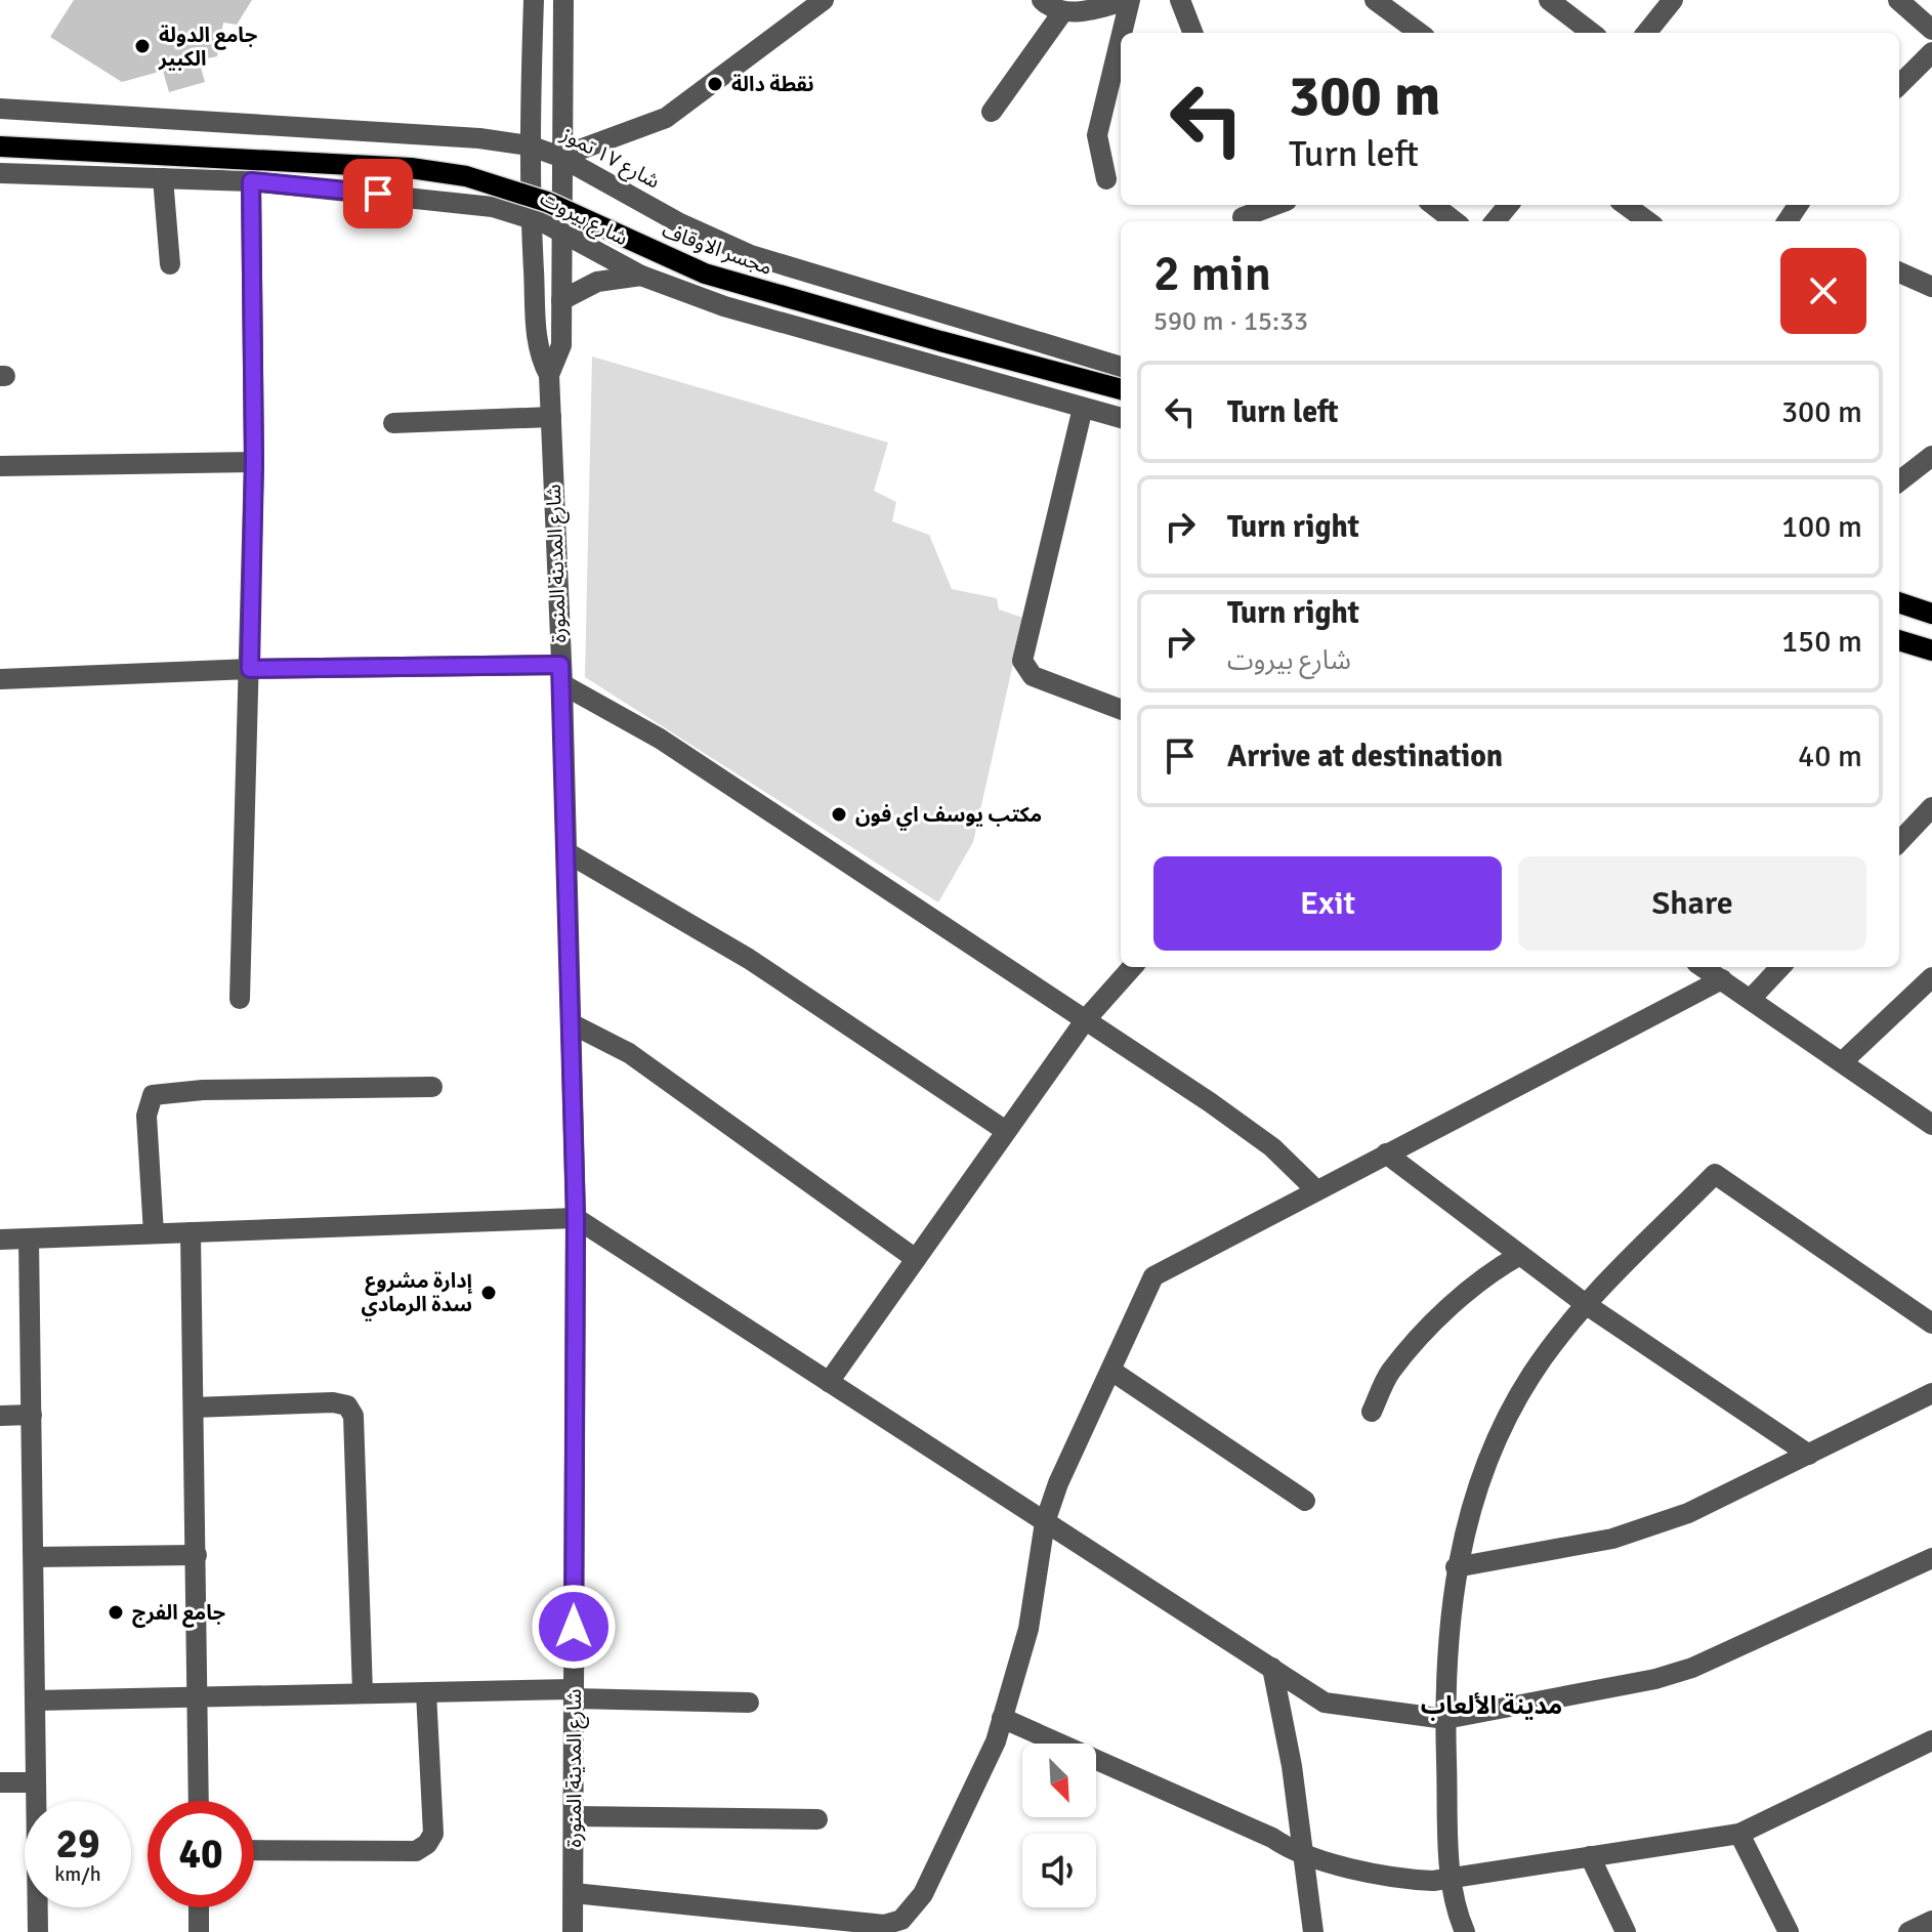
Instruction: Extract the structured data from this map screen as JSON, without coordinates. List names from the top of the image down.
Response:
{
  "streets": {
    "main road": ["مجسر الاوقاف"],
    "street": ["شارع ١٧ تموز", "شارع بيروت", "شارع المدينة المنورة"]
  },
  "districts": ["مدينة الألعاب"],
  "places": [
    "جامع الدولة الكبير",
    "نقطة دالة",
    "مكتب يوسف اي فون",
    "إدارة مشروع سدة الرمادي",
    "جامع الفرج"
  ],
  "north": "bottom right",
  "page": {
    "turn": ["300 m", "Turn left"],
    "heading": ["2 min", "590 m · 15:33"],
    "list": [
      {
        "name": "Turn left",
        "value": "300 m"
      },
      {
        "name": "Turn right",
        "value": "100 m"
      },
      {
        "name": "Turn right",
        "note": "شارع بيروت",
        "value": "150 m"
      },
      {
        "name": "Arrive at destination",
        "value": "40 m"
      }
    ],
    "buttons": ["Exit", "Share"],
    "speed": "29 km/h",
    "limit": "40"
  }
}
